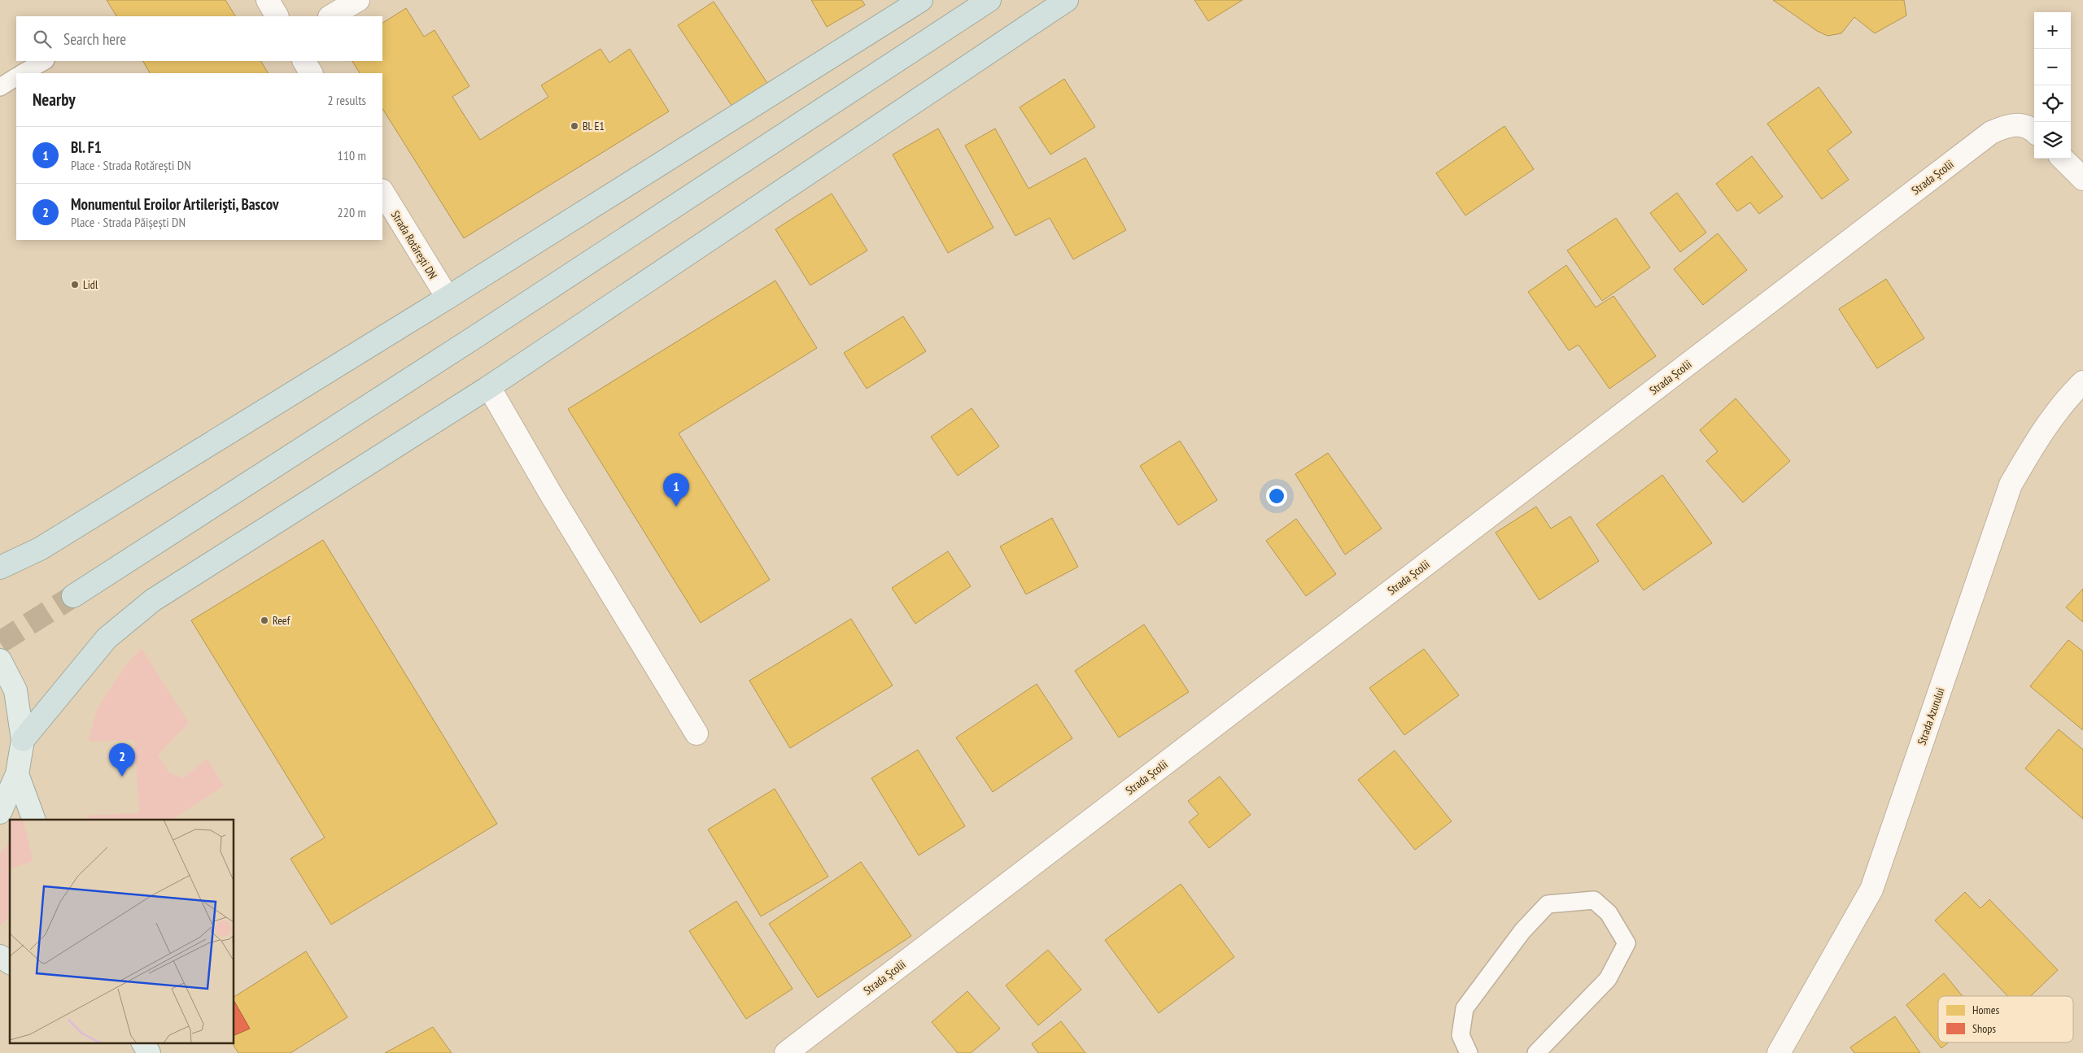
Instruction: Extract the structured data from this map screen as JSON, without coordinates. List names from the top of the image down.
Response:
{
  "streets": {
    "street": ["Strada Școlii", "Strada Rotărești DN", "Strada Azurului"]
  },
  "places": ["Bl. E1", "Lidl", "Reef"],
  "legend": ["Homes", "Shops"],
  "page": {
    "map_buttons": ["+", "−"],
    "search": "Search here",
    "heading": ["Nearby", "2 results"],
    "list": [
      {
        "mark": "1",
        "name": "Bl. F1",
        "note": "Place · Strada Rotărești DN",
        "value": "110 m"
      },
      {
        "mark": "2",
        "name": "Monumentul Eroilor Artilerişti, Bascov",
        "note": "Place · Strada Păișești DN",
        "value": "220 m"
      }
    ],
    "pins": ["1", "2"]
  }
}
